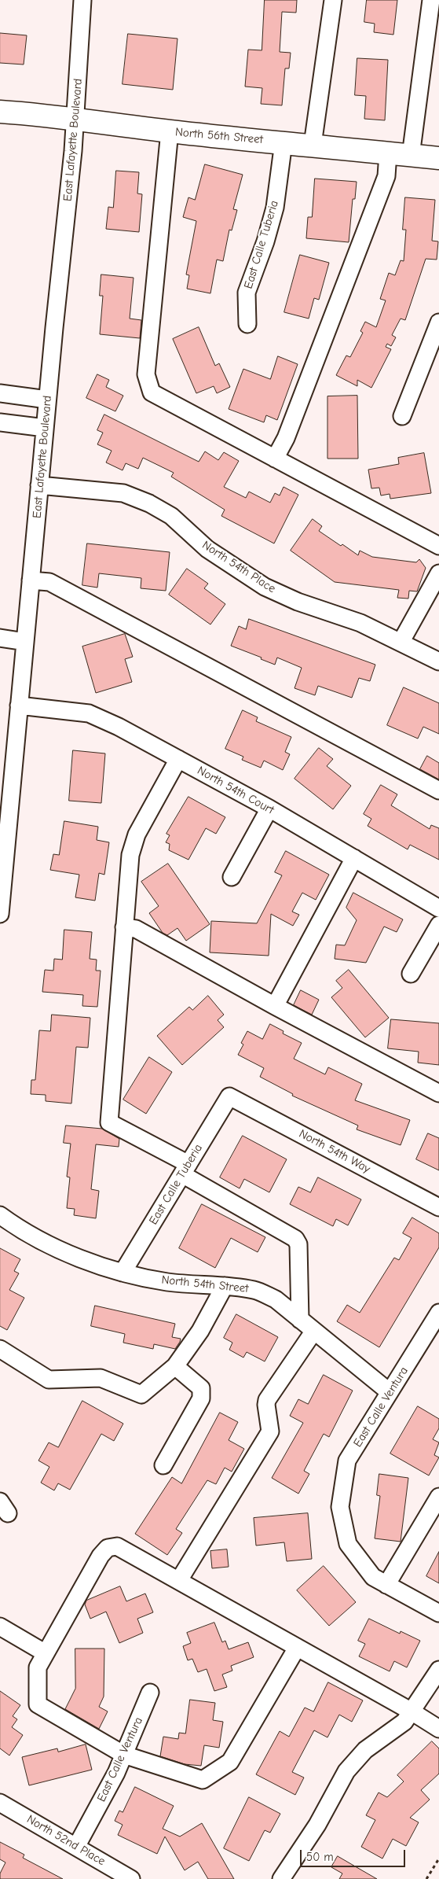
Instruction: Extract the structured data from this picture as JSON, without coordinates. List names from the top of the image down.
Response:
{
  "streets": {
    "main road": ["North 56th Street"],
    "street": [
      "East Lafayette Boulevard",
      "East Calle Tuberia",
      "North 54th Place",
      "North 54th Court",
      "North 54th Way",
      "North 54th Street",
      "East Calle Ventura",
      "North 52nd Place"
    ]
  },
  "crossings": [
    ["North 56th Street", "East Lafayette Boulevard"],
    ["North 56th Street", "East Calle Tuberia"],
    ["East Lafayette Boulevard", "North 54th Place"],
    ["East Lafayette Boulevard", "North 54th Court"],
    ["East Calle Tuberia", "North 54th Way"],
    ["East Calle Tuberia", "North 54th Street"],
    ["North 54th Street", "East Calle Ventura"],
    ["East Calle Ventura", "North 52nd Place"]
  ],
  "scale_bar": "50 m"
}
